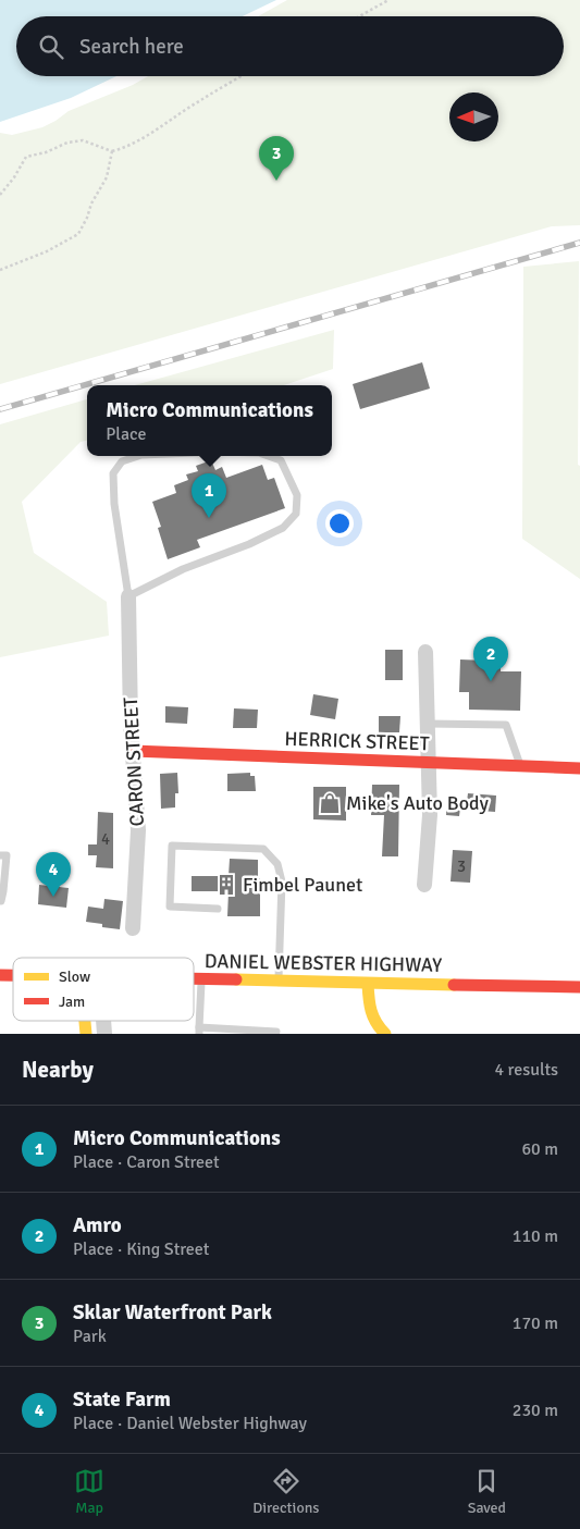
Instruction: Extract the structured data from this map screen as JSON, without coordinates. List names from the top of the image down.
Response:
{
  "streets": {
    "main road": ["HERRICK STREET", "DANIEL WEBSTER HIGHWAY"],
    "street": ["CARON STREET"]
  },
  "crossings": [
    ["HERRICK STREET", "CARON STREET"]
  ],
  "places": {
    "shop": ["Mike's Auto Body"],
    "building": ["Fimbel Paunet"]
  },
  "house_numbers": ["4", "3"],
  "legend": ["Slow", "Jam"],
  "north": "left",
  "page": {
    "search": "Search here",
    "pins": [
      "3",
      "1",
      "2",
      "4"
    ],
    "popup": ["Micro Communications", "Place"],
    "heading": ["Nearby", "4 results"],
    "list": [
      {
        "mark": "1",
        "name": "Micro Communications",
        "note": "Place · Caron Street",
        "value": "60 m"
      },
      {
        "mark": "2",
        "name": "Amro",
        "note": "Place · King Street",
        "value": "110 m"
      },
      {
        "mark": "3",
        "name": "Sklar Waterfront Park",
        "note": "Park",
        "value": "170 m"
      },
      {
        "mark": "4",
        "name": "State Farm",
        "note": "Place · Daniel Webster Highway",
        "value": "230 m"
      }
    ],
    "nav": ["Map", "Directions", "Saved"]
  }
}
